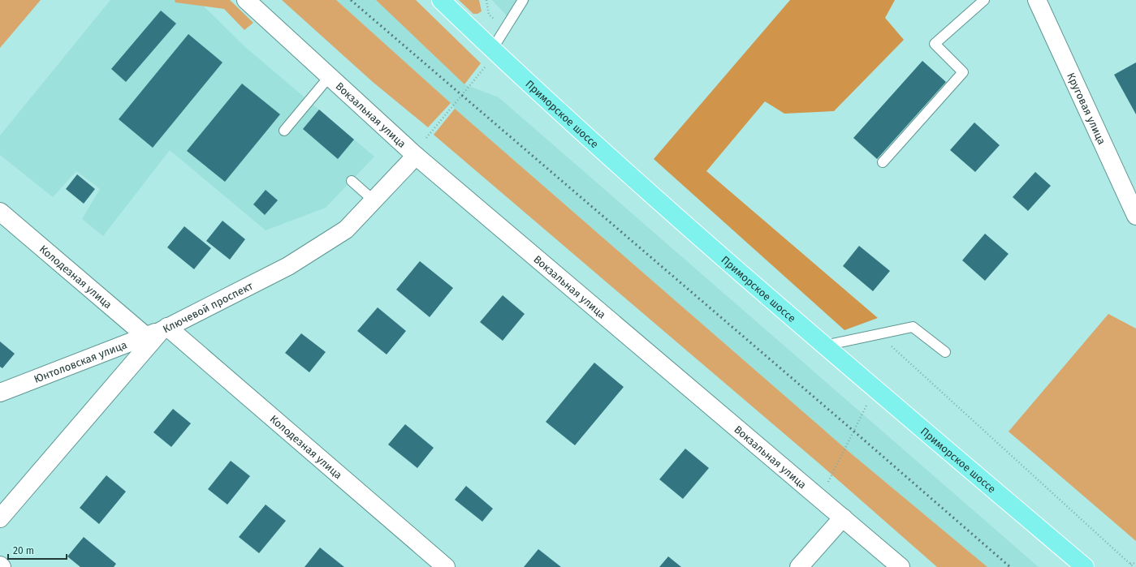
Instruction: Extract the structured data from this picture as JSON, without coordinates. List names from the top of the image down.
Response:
{
  "streets": {
    "main road": ["Приморское шоссе"],
    "street": [
      "Круговая улица",
      "Вокзальная улица",
      "Колодезная улица",
      "Ключевой проспект",
      "Юнтоловская улица"
    ]
  },
  "crossings": [
    ["Вокзальная улица", "Ключевой проспект"],
    ["Колодезная улица", "Ключевой проспект"],
    ["Колодезная улица", "Юнтоловская улица"],
    ["Ключевой проспект", "Юнтоловская улица"]
  ],
  "scale_bar": "20 m"
}
